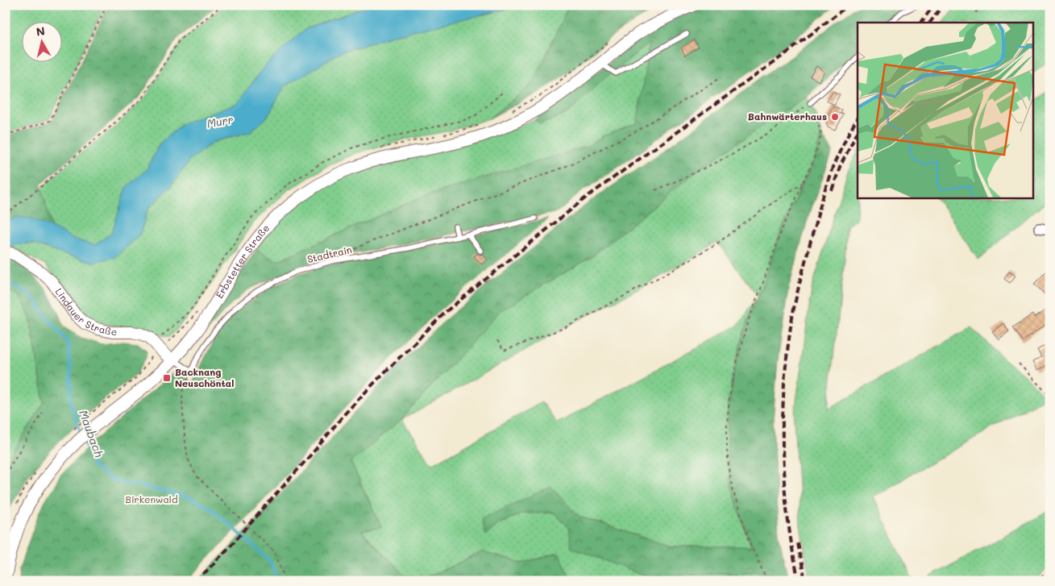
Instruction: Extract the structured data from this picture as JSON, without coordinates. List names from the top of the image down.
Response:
{
  "streets": {
    "street": ["Erbstetter Straße", "Lindauer Straße"],
    "lane": ["Stadtrain"]
  },
  "crossings": [
    ["Erbstetter Straße", "Lindauer Straße"]
  ],
  "water": ["Murr", "Maubach"],
  "parks": ["Birkenwald"],
  "places": {
    "other": ["Bahnwärterhaus"],
    "transit": ["Backnang Neuschöntal"]
  },
  "north": "top"
}
